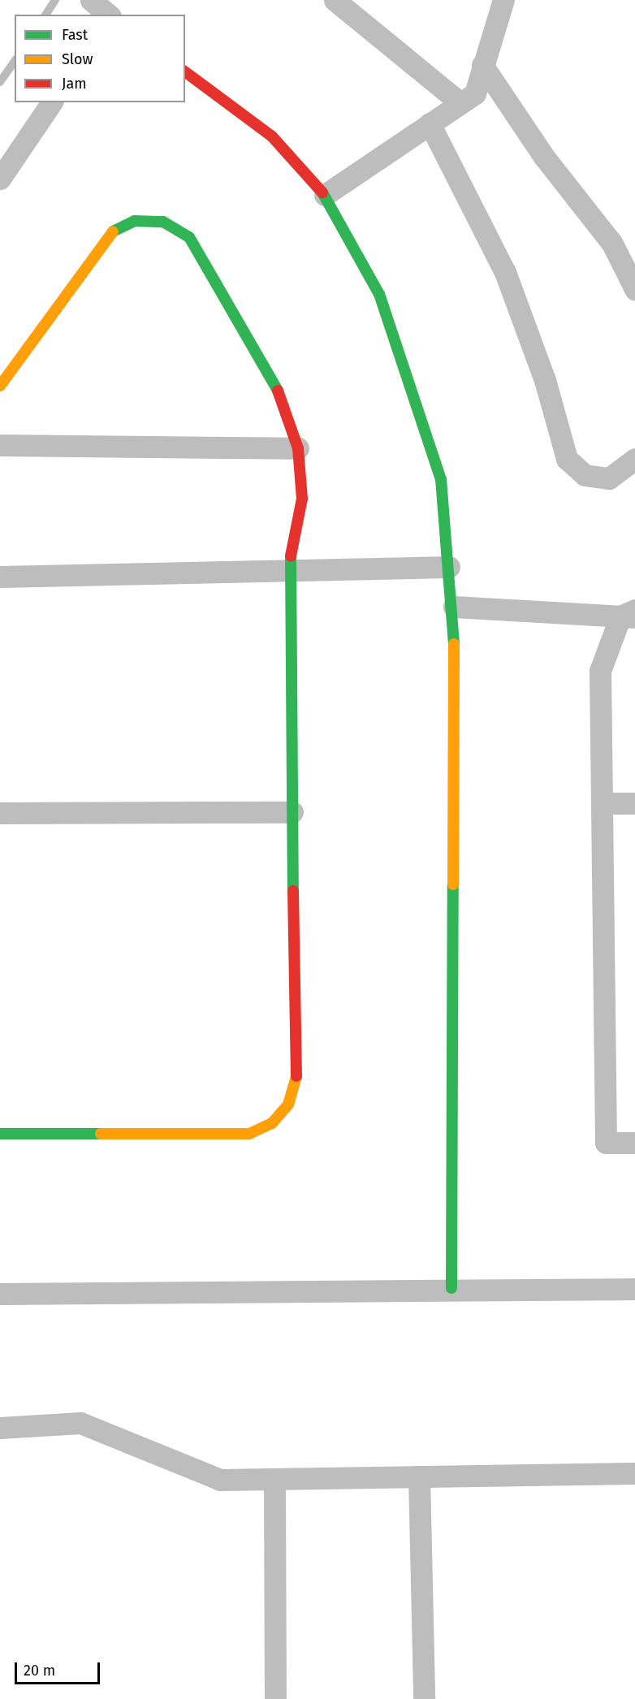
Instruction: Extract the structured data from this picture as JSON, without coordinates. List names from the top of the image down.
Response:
{
  "legend": ["Fast", "Slow", "Jam"],
  "scale_bar": "20 m"
}
